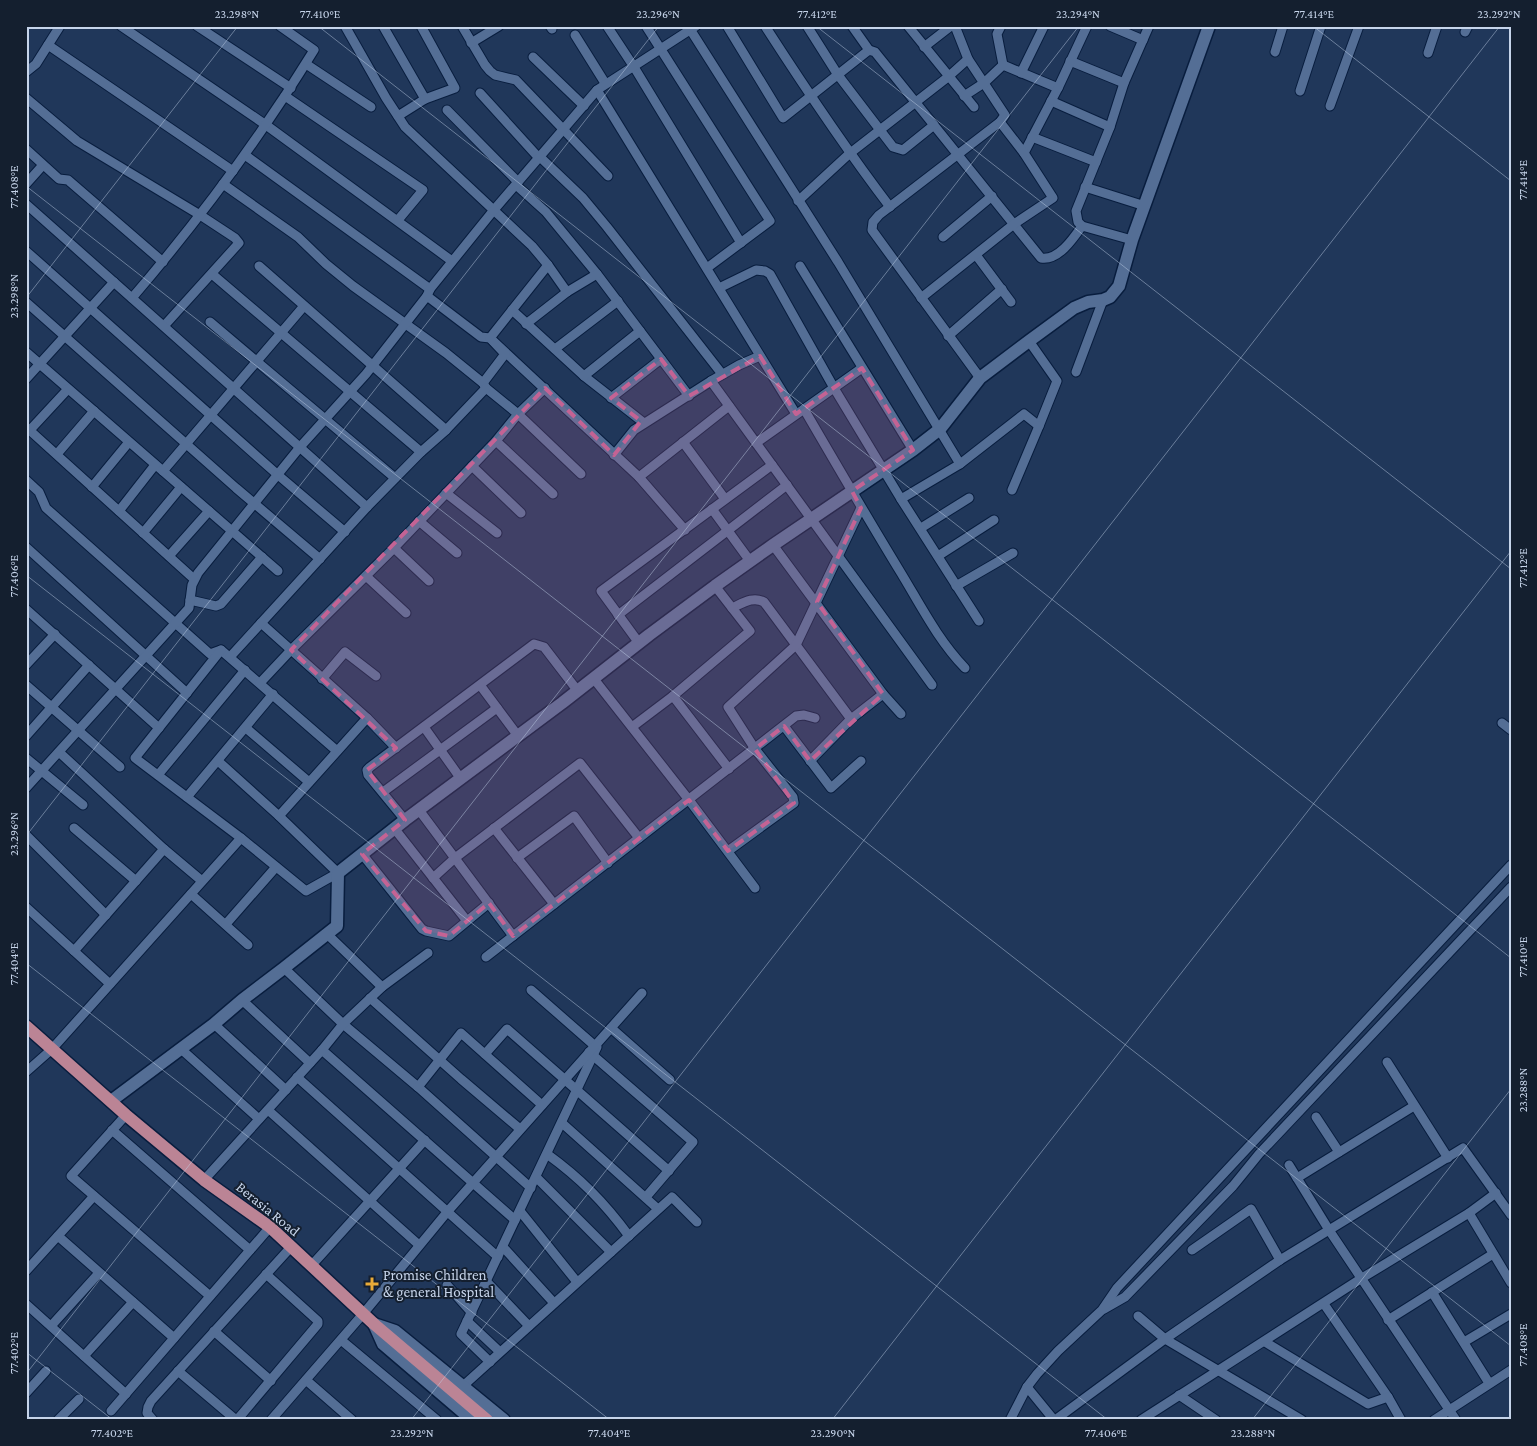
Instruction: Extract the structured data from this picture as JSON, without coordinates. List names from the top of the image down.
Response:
{
  "streets": {
    "main road": ["Berasia Road"]
  },
  "places": {
    "health": ["Promise Children & general Hospital"]
  },
  "coordinates": [
    "23.298°N",
    "77.410°E",
    "23.296°N",
    "77.412°E",
    "23.294°N",
    "77.414°E",
    "23.292°N",
    "77.408°E",
    "77.406°E",
    "77.404°E",
    "23.288°N",
    "77.402°E",
    "23.290°N"
  ]
}
